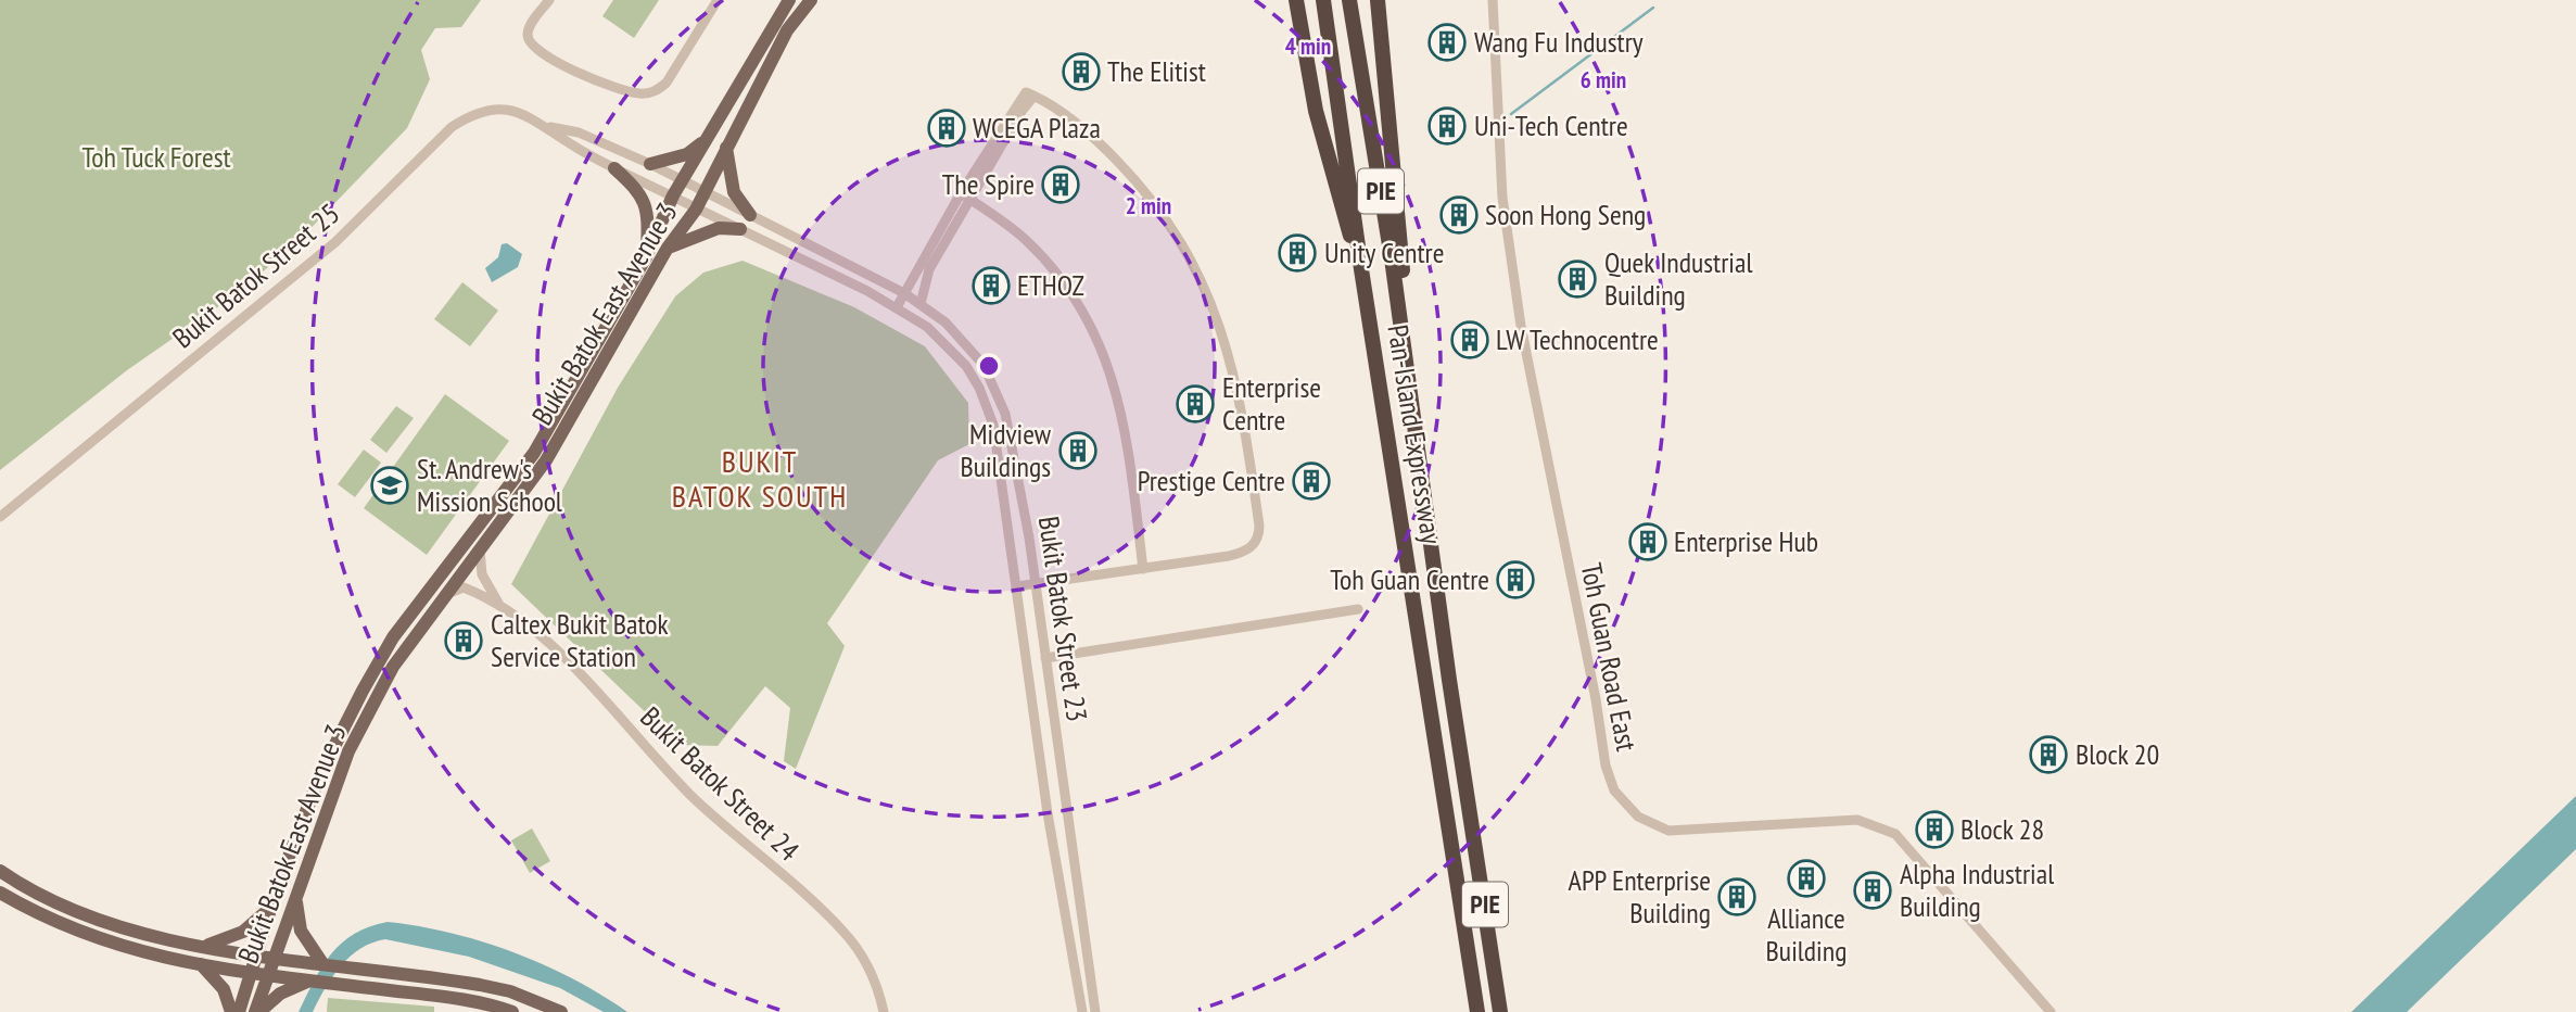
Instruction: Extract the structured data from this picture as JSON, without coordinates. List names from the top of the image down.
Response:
{
  "streets": {
    "highway": ["PIE", "Pan-Island Expressway"],
    "main road": ["Bukit Batok East Avenue 3"],
    "street": [
      "Bukit Batok Street 25",
      "Bukit Batok Street 23",
      "Toh Guan Road East",
      "Bukit Batok Street 24"
    ]
  },
  "crossings": [
    ["Bukit Batok Street 25", "Bukit Batok East Avenue 3"],
    ["Bukit Batok Street 25", "Bukit Batok Street 23"],
    ["Bukit Batok East Avenue 3", "Bukit Batok Street 23"],
    ["Bukit Batok East Avenue 3", "Bukit Batok Street 24"]
  ],
  "districts": ["BUKIT BATOK SOUTH"],
  "parks": ["Toh Tuck Forest"],
  "places": {
    "building": [
      "Wang Fu Industry",
      "The Elitist",
      "Uni-Tech Centre",
      "WCEGA Plaza",
      "The Spire",
      "Soon Hong Seng",
      "Unity Centre",
      "Quek Industrial Building",
      "ETHOZ",
      "LW Technocentre",
      "Enterprise Centre",
      "Midview Buildings",
      "Prestige Centre",
      "Enterprise Hub",
      "Toh Guan Centre",
      "Caltex Bukit Batok Service Station",
      "Block 20",
      "Block 28",
      "Alliance Building",
      "Alpha Industrial Building",
      "APP Enterprise Building"
    ],
    "school or university": ["St. Andrew's Mission School"]
  },
  "rings": ["4 min", "6 min", "2 min"]
}
